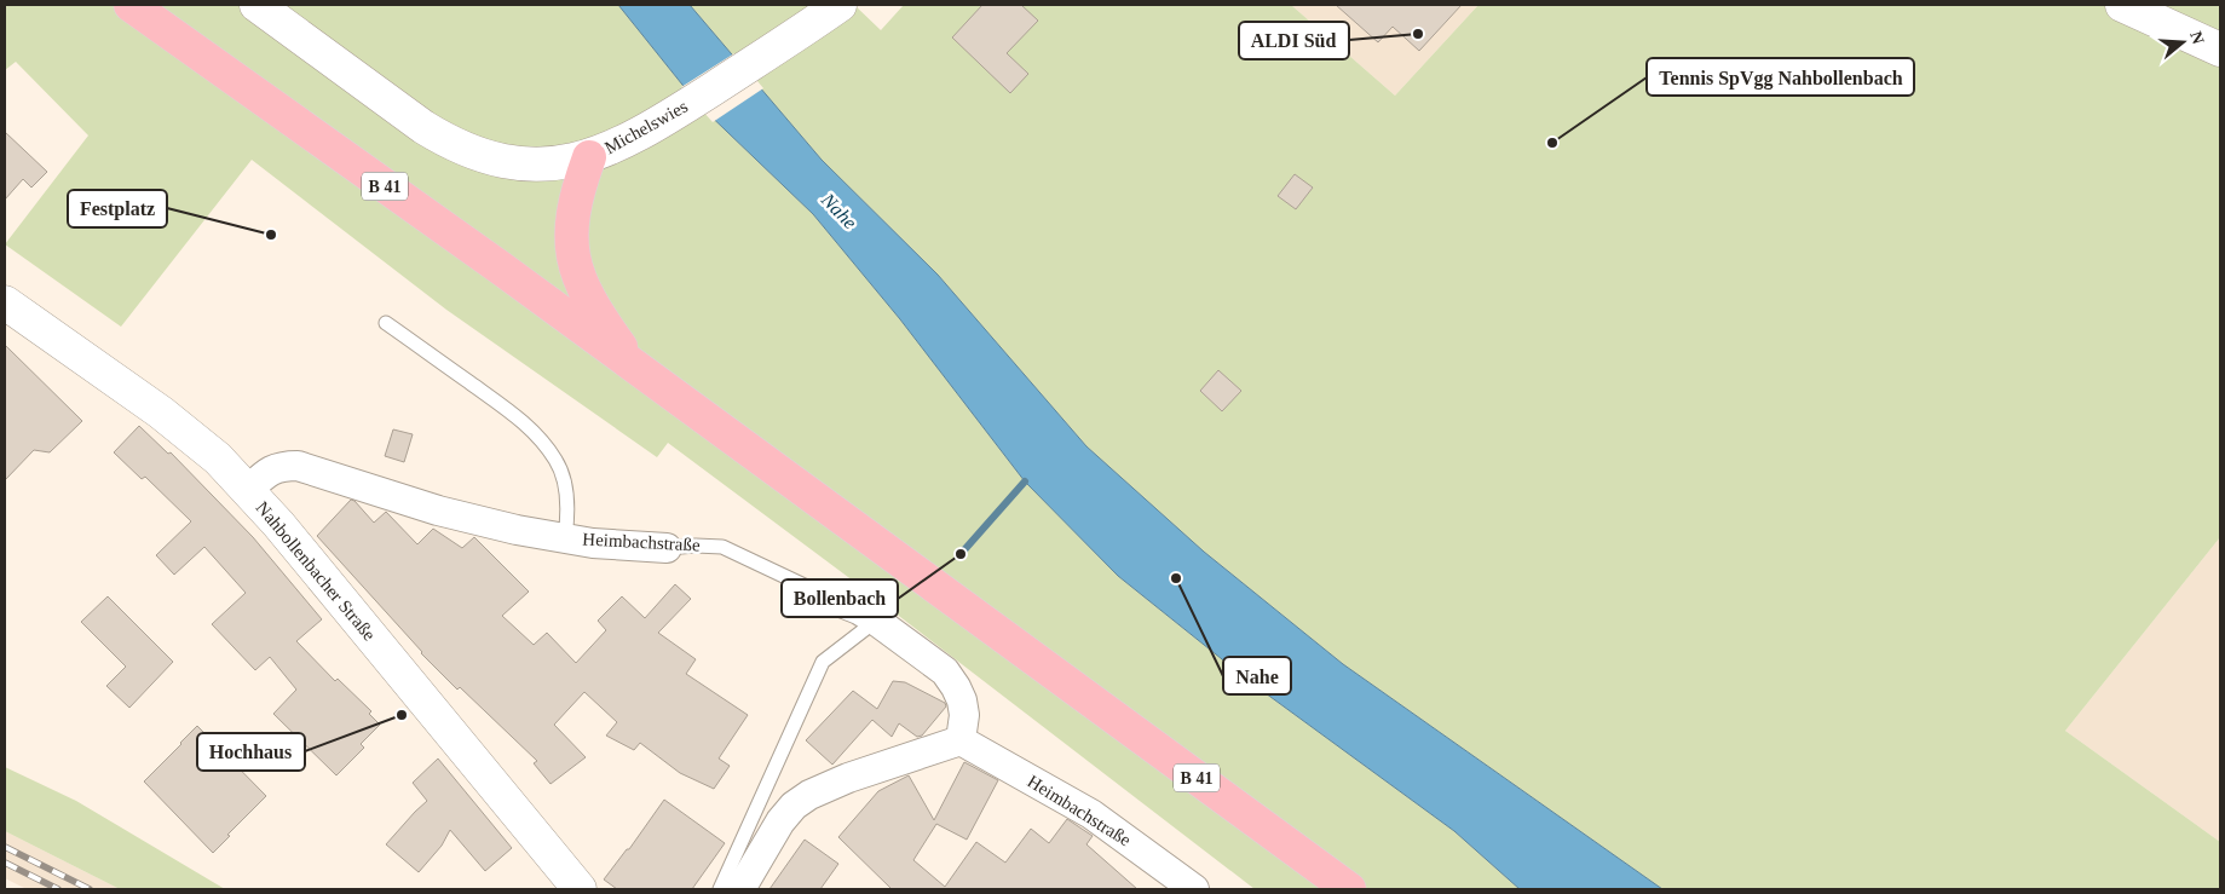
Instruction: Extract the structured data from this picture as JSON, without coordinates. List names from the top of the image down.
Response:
{
  "streets": {
    "main road": ["B 41"],
    "street": ["Michelswies", "Heimbachstraße", "Nahbollenbacher Straße"]
  },
  "crossings": [
    ["Heimbachstraße", "Nahbollenbacher Straße"]
  ],
  "water": ["Nahe"],
  "places": [
    "ALDI Süd",
    "Tennis SpVgg Nahbollenbach",
    "Festplatz",
    "Bollenbach",
    "Nahe",
    "Hochhaus"
  ],
  "north": "right"
}
